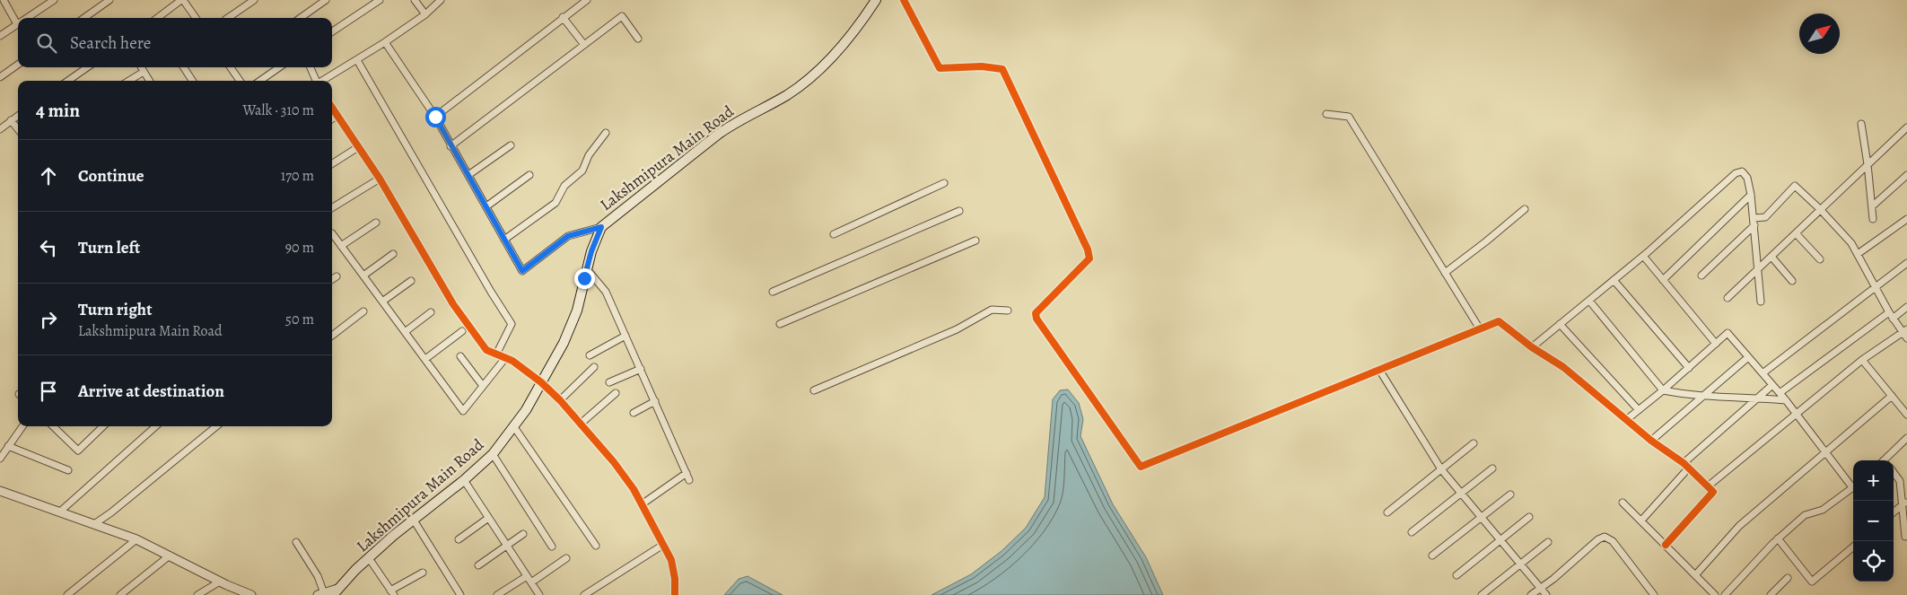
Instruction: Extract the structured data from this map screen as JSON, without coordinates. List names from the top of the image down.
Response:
{
  "streets": {
    "main road": ["Lakshmipura Main Road"]
  },
  "north": "top right",
  "page": {
    "search": "Search here",
    "heading": ["4 min", "Walk · 310 m"],
    "list": [
      ["Continue", "170 m"],
      ["Turn left", "90 m"],
      ["Turn right", "Lakshmipura Main Road", "50 m"],
      "Arrive at destination"
    ],
    "map_buttons": ["+", "−"]
  }
}
